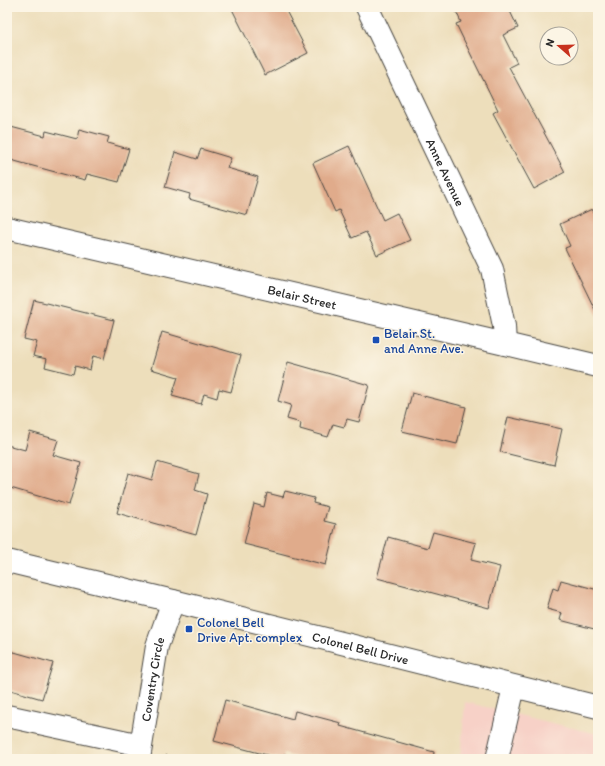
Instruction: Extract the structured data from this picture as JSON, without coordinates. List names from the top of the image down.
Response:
{
  "streets": {
    "street": [
      "Anne Avenue",
      "Belair Street",
      "Colonel Bell Drive",
      "Coventry Circle"
    ]
  },
  "crossings": [
    ["Anne Avenue", "Belair Street"],
    ["Colonel Bell Drive", "Coventry Circle"]
  ],
  "places": {
    "transit": ["Belair St. and Anne Ave.", "Colonel Bell Drive Apt. complex"]
  },
  "north": "left"
}
